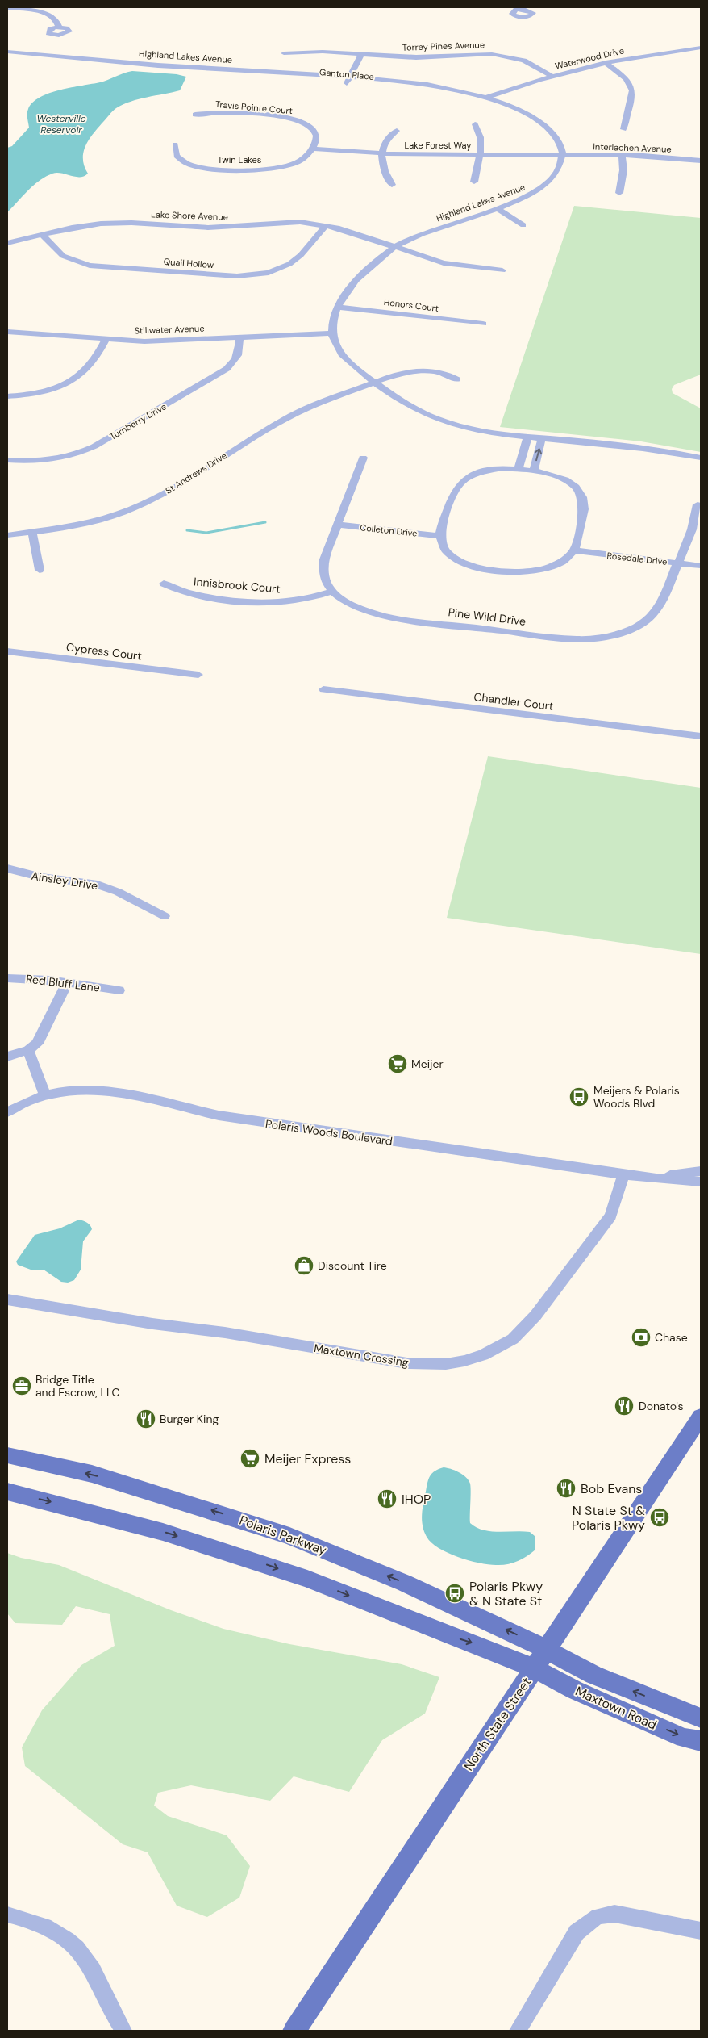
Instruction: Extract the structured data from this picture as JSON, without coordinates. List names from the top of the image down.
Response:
{
  "streets": {
    "main road": ["Polaris Parkway", "Maxtown Road", "North State Street"],
    "street": [
      "Torrey Pines Avenue",
      "Highland Lakes Avenue",
      "Waterwood Drive",
      "Ganton Place",
      "Travis Pointe Court",
      "Lake Forest Way",
      "Interlachen Avenue",
      "Twin Lakes",
      "Lake Shore Avenue",
      "Quail Hollow",
      "Honors Court",
      "Stillwater Avenue",
      "Turnberry Drive",
      "St Andrews Drive",
      "Colleton Drive",
      "Rosedale Drive",
      "Innisbrook Court",
      "Pine Wild Drive",
      "Cypress Court",
      "Chandler Court",
      "Ainsley Drive",
      "Red Bluff Lane",
      "Polaris Woods Boulevard",
      "Maxtown Crossing"
    ]
  },
  "crossings": [
    ["Torrey Pines Avenue", "Waterwood Drive"],
    ["Highland Lakes Avenue", "Waterwood Drive"],
    ["Highland Lakes Avenue", "Ganton Place"],
    ["Highland Lakes Avenue", "Lake Forest Way"],
    ["Highland Lakes Avenue", "Interlachen Avenue"],
    ["Highland Lakes Avenue", "Lake Shore Avenue"],
    ["Highland Lakes Avenue", "Honors Court"],
    ["Highland Lakes Avenue", "Stillwater Avenue"],
    ["Travis Pointe Court", "Lake Forest Way"],
    ["Travis Pointe Court", "Twin Lakes"],
    ["Lake Forest Way", "Interlachen Avenue"],
    ["Lake Forest Way", "Twin Lakes"],
    ["Lake Shore Avenue", "Quail Hollow"],
    ["Stillwater Avenue", "Turnberry Drive"],
    ["Colleton Drive", "Rosedale Drive"],
    ["Rosedale Drive", "Pine Wild Drive"],
    ["Innisbrook Court", "Pine Wild Drive"],
    ["Polaris Woods Boulevard", "Maxtown Crossing"],
    ["Polaris Parkway", "Maxtown Road"],
    ["Polaris Parkway", "North State Street"],
    ["Maxtown Road", "North State Street"]
  ],
  "water": ["Westerville Reservoir"],
  "places": {
    "supermarket": ["Meijer", "Meijer Express"],
    "bus stop": ["Meijers & Polaris Woods Blvd", "N State St & Polaris Pkwy", "Polaris Pkwy & N State St"],
    "shop": ["Discount Tire"],
    "bank": ["Chase"],
    "office": ["Bridge Title and Escrow, LLC"],
    "restaurant": [
      "Donato's",
      "Burger King",
      "Bob Evans",
      "IHOP"
    ]
  }
}
